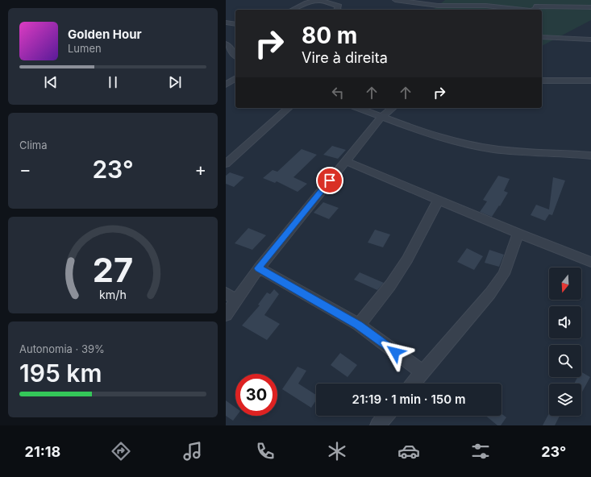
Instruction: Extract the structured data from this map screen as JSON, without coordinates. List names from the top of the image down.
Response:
{
  "north": "bottom",
  "page": {
    "turn": ["80 m", "Vire à direita"],
    "song": ["Golden Hour", "Lumen"],
    "tile": [
      "Clima",
      ["Autonomia · 39%", "195 km"]
    ],
    "heat": ["−", "23°", "+"],
    "limit": "30",
    "trip": "21:19 · 1 min · 150 m",
    "tabs": ["21:18", "23°"],
    "gauge": ["27", "km/h"]
  }
}
